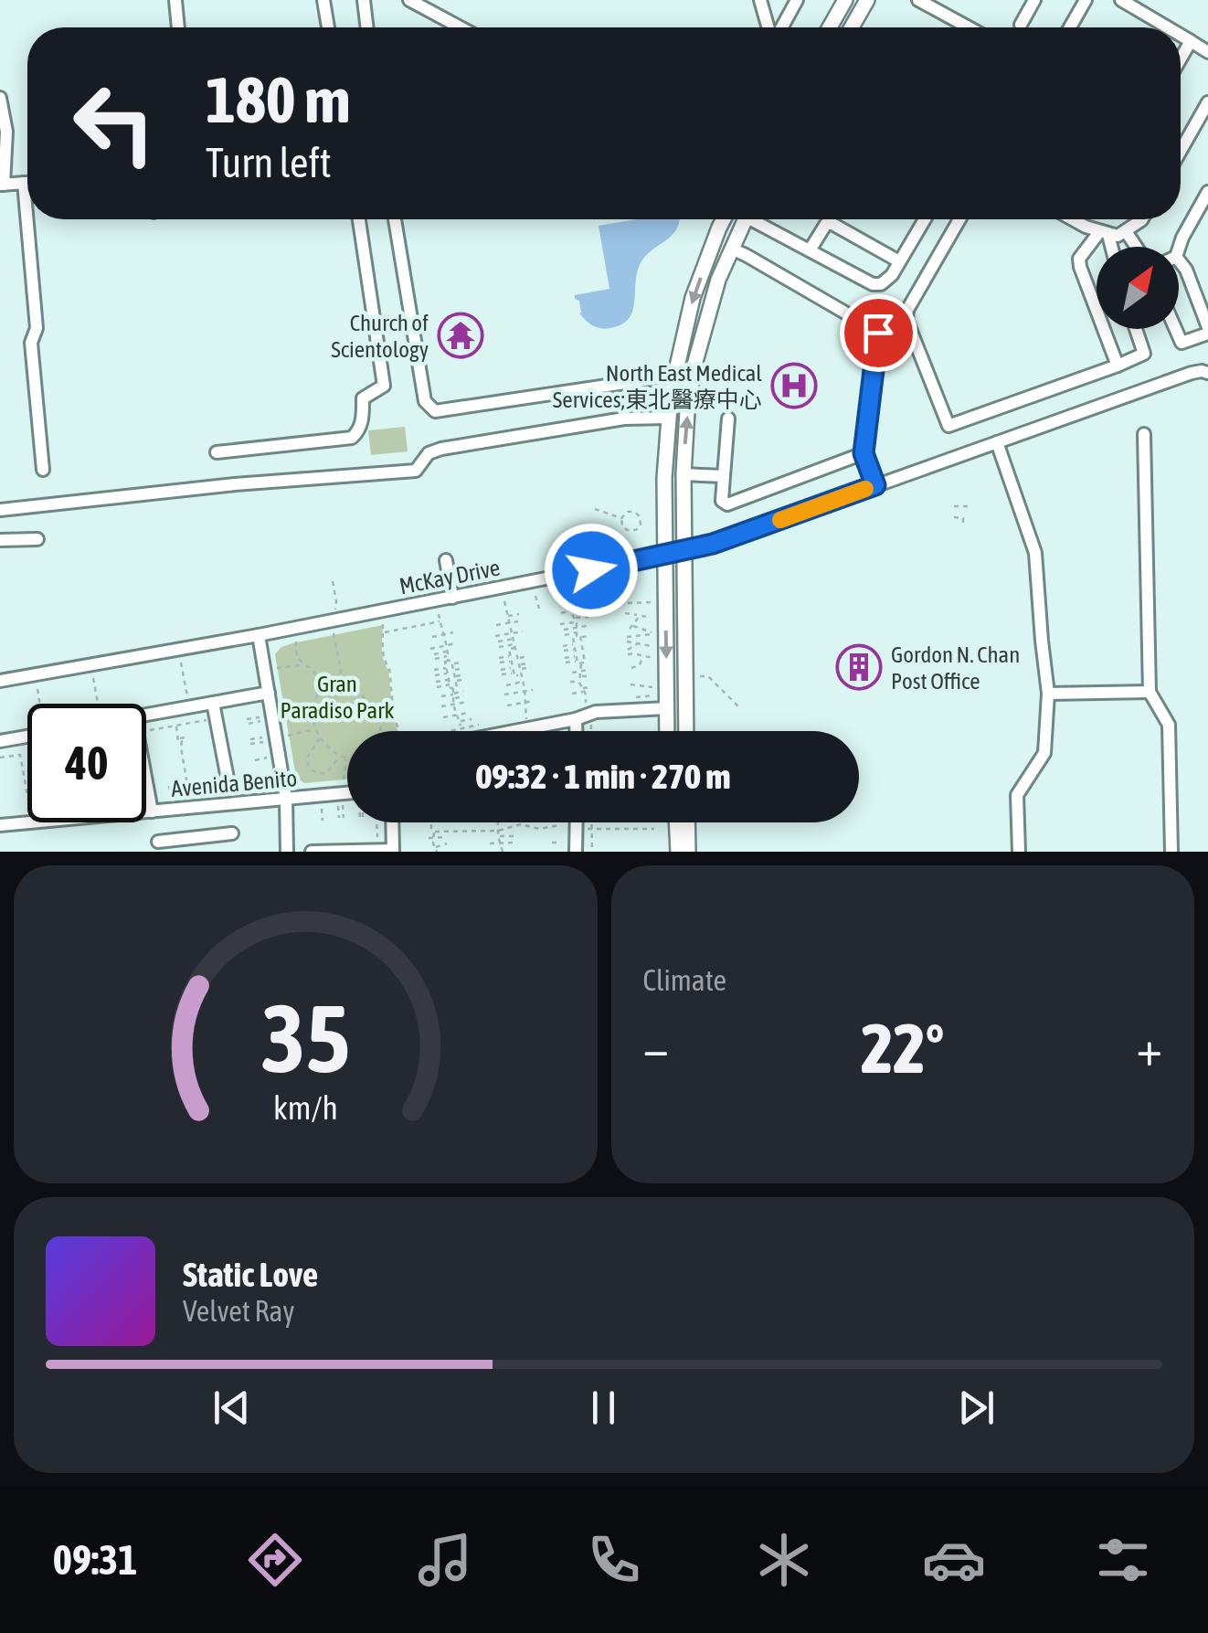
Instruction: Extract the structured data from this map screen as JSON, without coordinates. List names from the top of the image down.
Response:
{
  "streets": {
    "street": ["McKay Drive", "Avenida Benito"]
  },
  "parks": ["Gran Paradiso Park"],
  "places": {
    "temple": ["Church of Scientology"],
    "hospital": ["North East Medical Services;東北醫療中心"],
    "building": ["Gordon N. Chan Post Office"]
  },
  "north": "top right",
  "page": {
    "turn": ["180 m", "Turn left"],
    "limit": "40",
    "trip": "09:32 · 1 min · 270 m",
    "tile": "Climate",
    "heat": ["−", "22°", "+"],
    "song": ["Static Love", "Velvet Ray"],
    "tabs": "09:31",
    "gauge": ["35", "km/h"]
  }
}
